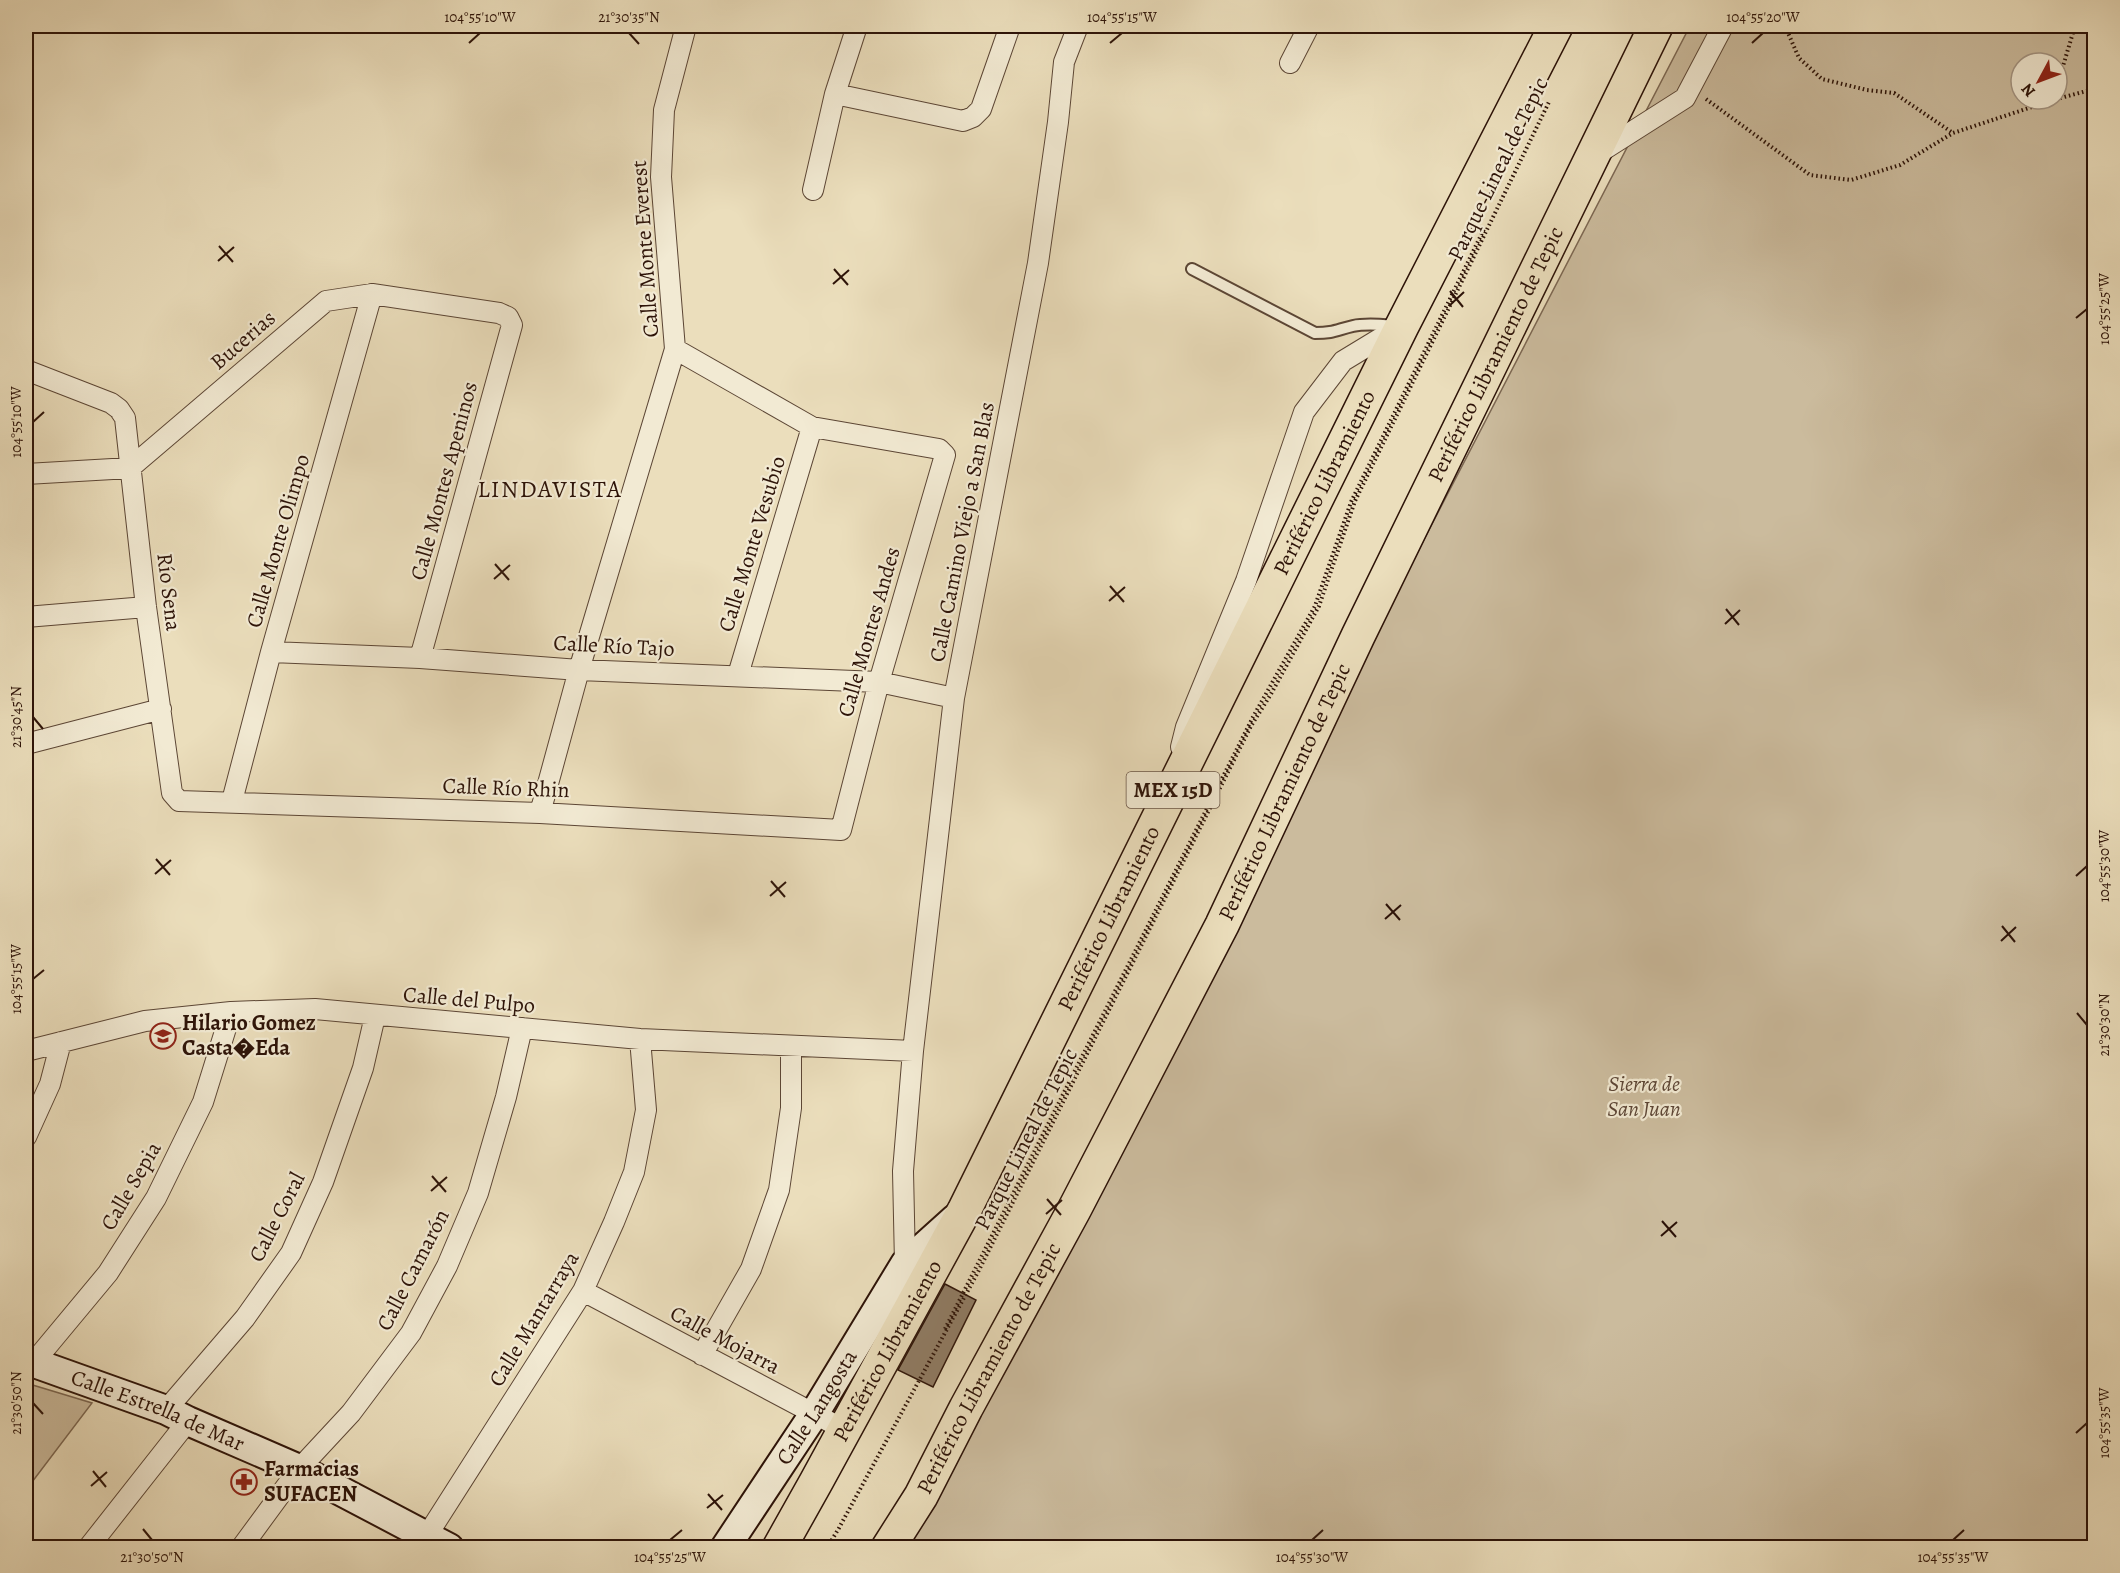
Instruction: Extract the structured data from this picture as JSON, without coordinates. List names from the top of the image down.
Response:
{
  "streets": {
    "highway": ["Periférico Libramiento de Tepic", "Periférico Libramiento", "MEX 15D"],
    "street": [
      "Calle Monte Everest",
      "Bucerias",
      "Calle Montes Apeninos",
      "Calle Camino Viejo a San Blas",
      "Calle Monte Olimpo",
      "Calle Monte Vesubio",
      "Río Sena",
      "Calle Montes Andes",
      "Calle Río Tajo",
      "Calle Río Rhin",
      "Calle del Pulpo",
      "Calle Sepia",
      "Calle Coral",
      "Calle Camarón",
      "Calle Mantarraya",
      "Calle Mojarra",
      "Calle Langosta",
      "Calle Estrella de Mar"
    ],
    "path": ["Parque Lineal de Tepic"]
  },
  "crossings": [
    ["Calle Monte Everest", "Calle Río Tajo"],
    ["Calle Monte Everest", "Calle Río Rhin"],
    ["Bucerias", "Calle Montes Apeninos"],
    ["Bucerias", "Calle Monte Olimpo"],
    ["Bucerias", "Río Sena"],
    ["Calle Montes Apeninos", "Calle Río Tajo"],
    ["Periférico Libramiento", "Calle Mojarra"],
    ["Periférico Libramiento", "Calle Langosta"],
    ["Calle Camino Viejo a San Blas", "Calle Río Tajo"],
    ["Calle Camino Viejo a San Blas", "Calle del Pulpo"],
    ["Calle Monte Olimpo", "Calle Río Tajo"],
    ["Calle Monte Olimpo", "Calle Río Rhin"],
    ["Calle Monte Vesubio", "Calle Montes Andes"],
    ["Calle Monte Vesubio", "Calle Río Tajo"],
    ["Río Sena", "Calle Río Rhin"],
    ["Calle Montes Andes", "Calle Río Tajo"],
    ["Calle Montes Andes", "Calle Río Rhin"],
    ["Calle del Pulpo", "Calle Sepia"],
    ["Calle del Pulpo", "Calle Coral"],
    ["Calle del Pulpo", "Calle Camarón"],
    ["Calle del Pulpo", "Calle Mantarraya"],
    ["Calle Sepia", "Calle Estrella de Mar"],
    ["Calle Coral", "Calle Estrella de Mar"],
    ["Calle Camarón", "Calle Estrella de Mar"],
    ["Calle Mantarraya", "Calle Mojarra"],
    ["Calle Mantarraya", "Calle Estrella de Mar"],
    ["Calle Mojarra", "Calle Langosta"]
  ],
  "districts": ["LINDAVISTA"],
  "parks": ["Sierra de San Juan"],
  "places": {
    "school or university": ["Hilario Gomez Casta�Eda"],
    "pharmacy": ["Farmacias SUFACEN"]
  },
  "north": "bottom left",
  "coordinates": [
    "104°55'10\"W",
    "21°30'35\"N",
    "104°55'15\"W",
    "104°55'20\"W",
    "104°55'25\"W",
    "21°30'45\"N",
    "104°55'30\"W",
    "21°30'30\"N",
    "21°30'50\"N",
    "104°55'35\"W"
  ]
}
